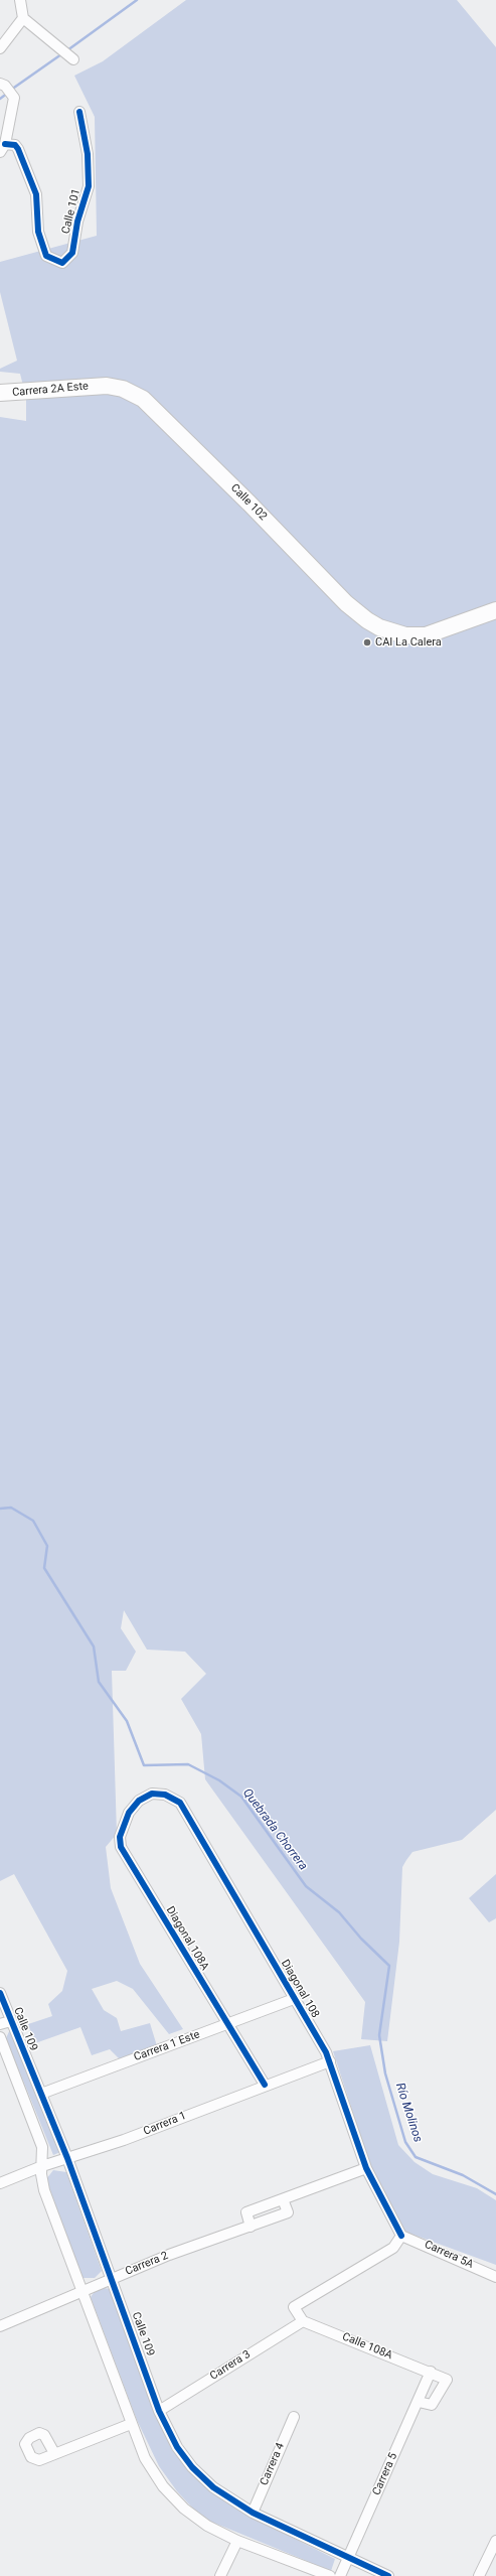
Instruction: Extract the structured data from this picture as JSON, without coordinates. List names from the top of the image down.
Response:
{
  "streets": {
    "main road": ["Carrera 2A Este", "Calle 102"],
    "street": [
      "Calle 101",
      "Diagonal 108A",
      "Diagonal 108",
      "Calle 109",
      "Carrera 1 Este",
      "Carrera 1",
      "Carrera 5A",
      "Carrera 2",
      "Calle 108A",
      "Carrera 3",
      "Carrera 4",
      "Carrera 5"
    ]
  },
  "crossings": [
    ["Carrera 2A Este", "Calle 102"],
    ["Diagonal 108A", "Diagonal 108"],
    ["Diagonal 108A", "Carrera 1 Este"],
    ["Diagonal 108A", "Carrera 1"],
    ["Diagonal 108", "Carrera 1 Este"],
    ["Diagonal 108", "Carrera 1"],
    ["Diagonal 108", "Carrera 5A"],
    ["Calle 109", "Carrera 1 Este"],
    ["Calle 109", "Carrera 1"],
    ["Calle 109", "Carrera 2"],
    ["Calle 109", "Carrera 3"],
    ["Calle 109", "Carrera 4"],
    ["Calle 109", "Carrera 5"],
    ["Calle 108A", "Carrera 3"],
    ["Calle 108A", "Carrera 5"]
  ],
  "water": ["Quebrada Chorrera", "Río Molinos"],
  "places": ["CAI La Calera"]
}
